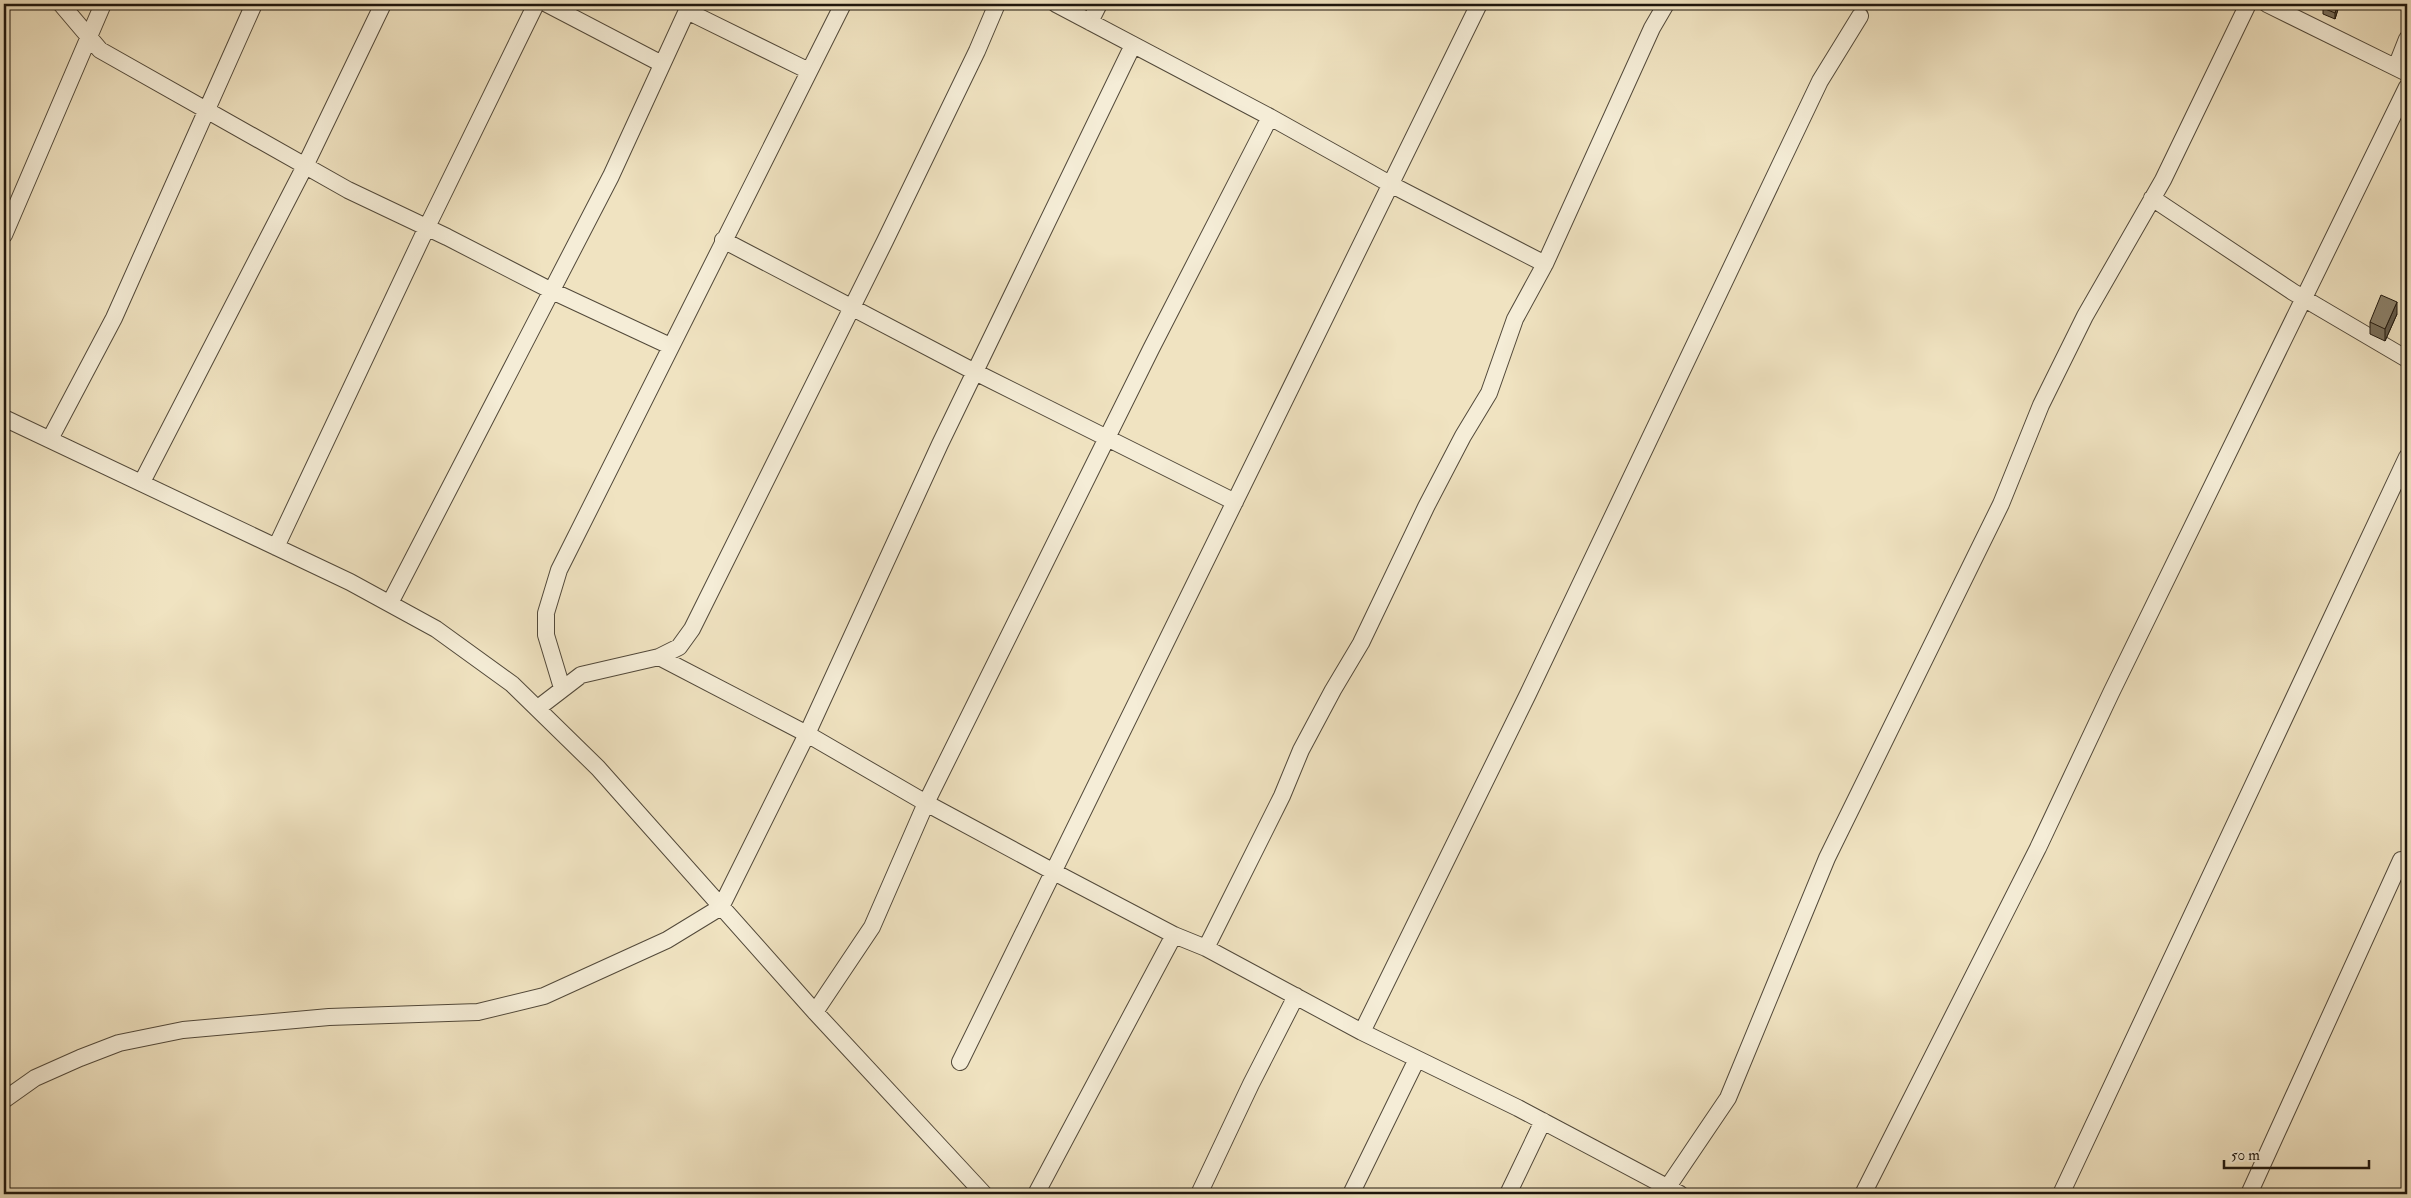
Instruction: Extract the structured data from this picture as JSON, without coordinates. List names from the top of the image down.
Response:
{
  "scale_bar": "50 m"
}
